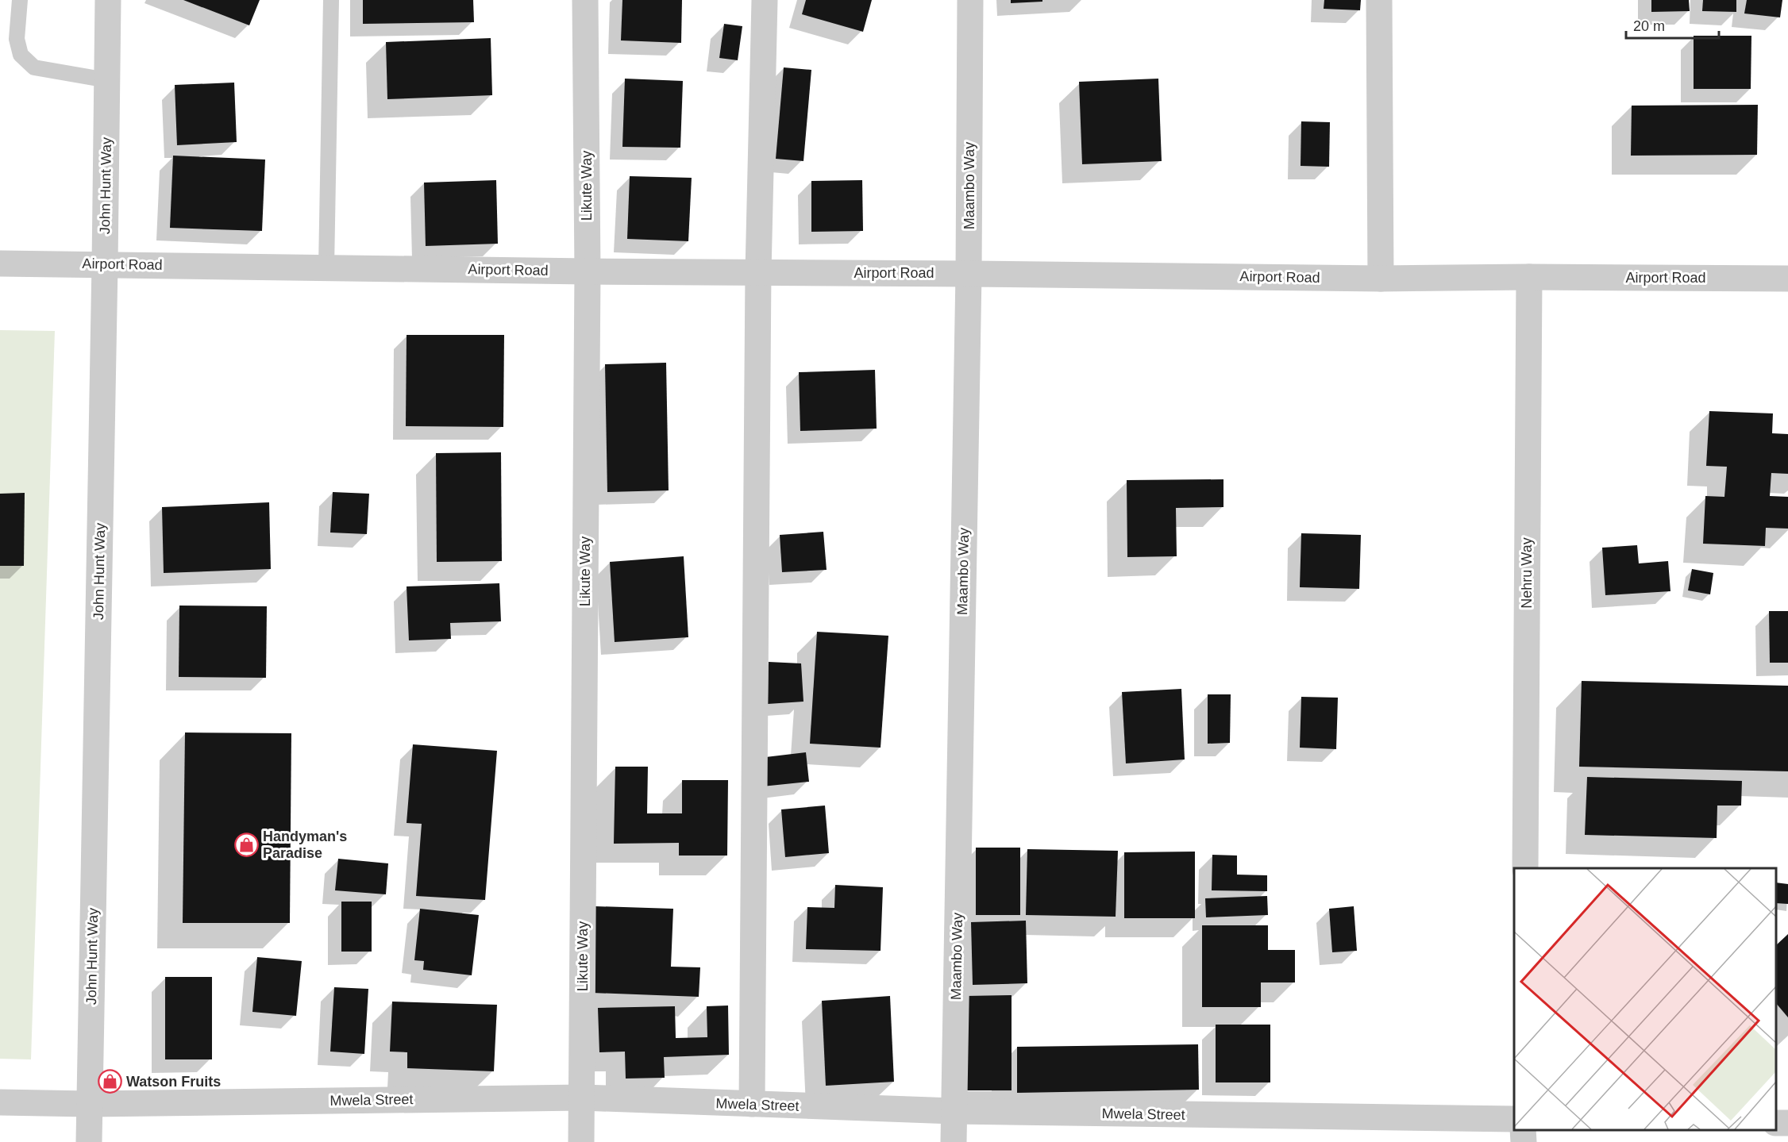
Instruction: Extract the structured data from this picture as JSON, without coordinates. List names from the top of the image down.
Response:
{
  "streets": {
    "street": [
      "John Hunt Way",
      "Likute Way",
      "Maambo Way",
      "Airport Road",
      "Nehru Way",
      "Mwela Street"
    ]
  },
  "crossings": [
    ["John Hunt Way", "Airport Road"],
    ["John Hunt Way", "Mwela Street"],
    ["Likute Way", "Airport Road"],
    ["Likute Way", "Mwela Street"],
    ["Maambo Way", "Airport Road"],
    ["Maambo Way", "Mwela Street"],
    ["Airport Road", "Nehru Way"]
  ],
  "places": {
    "shop": ["Handyman's Paradise", "Watson Fruits"]
  },
  "scale_bar": "20 m"
}
